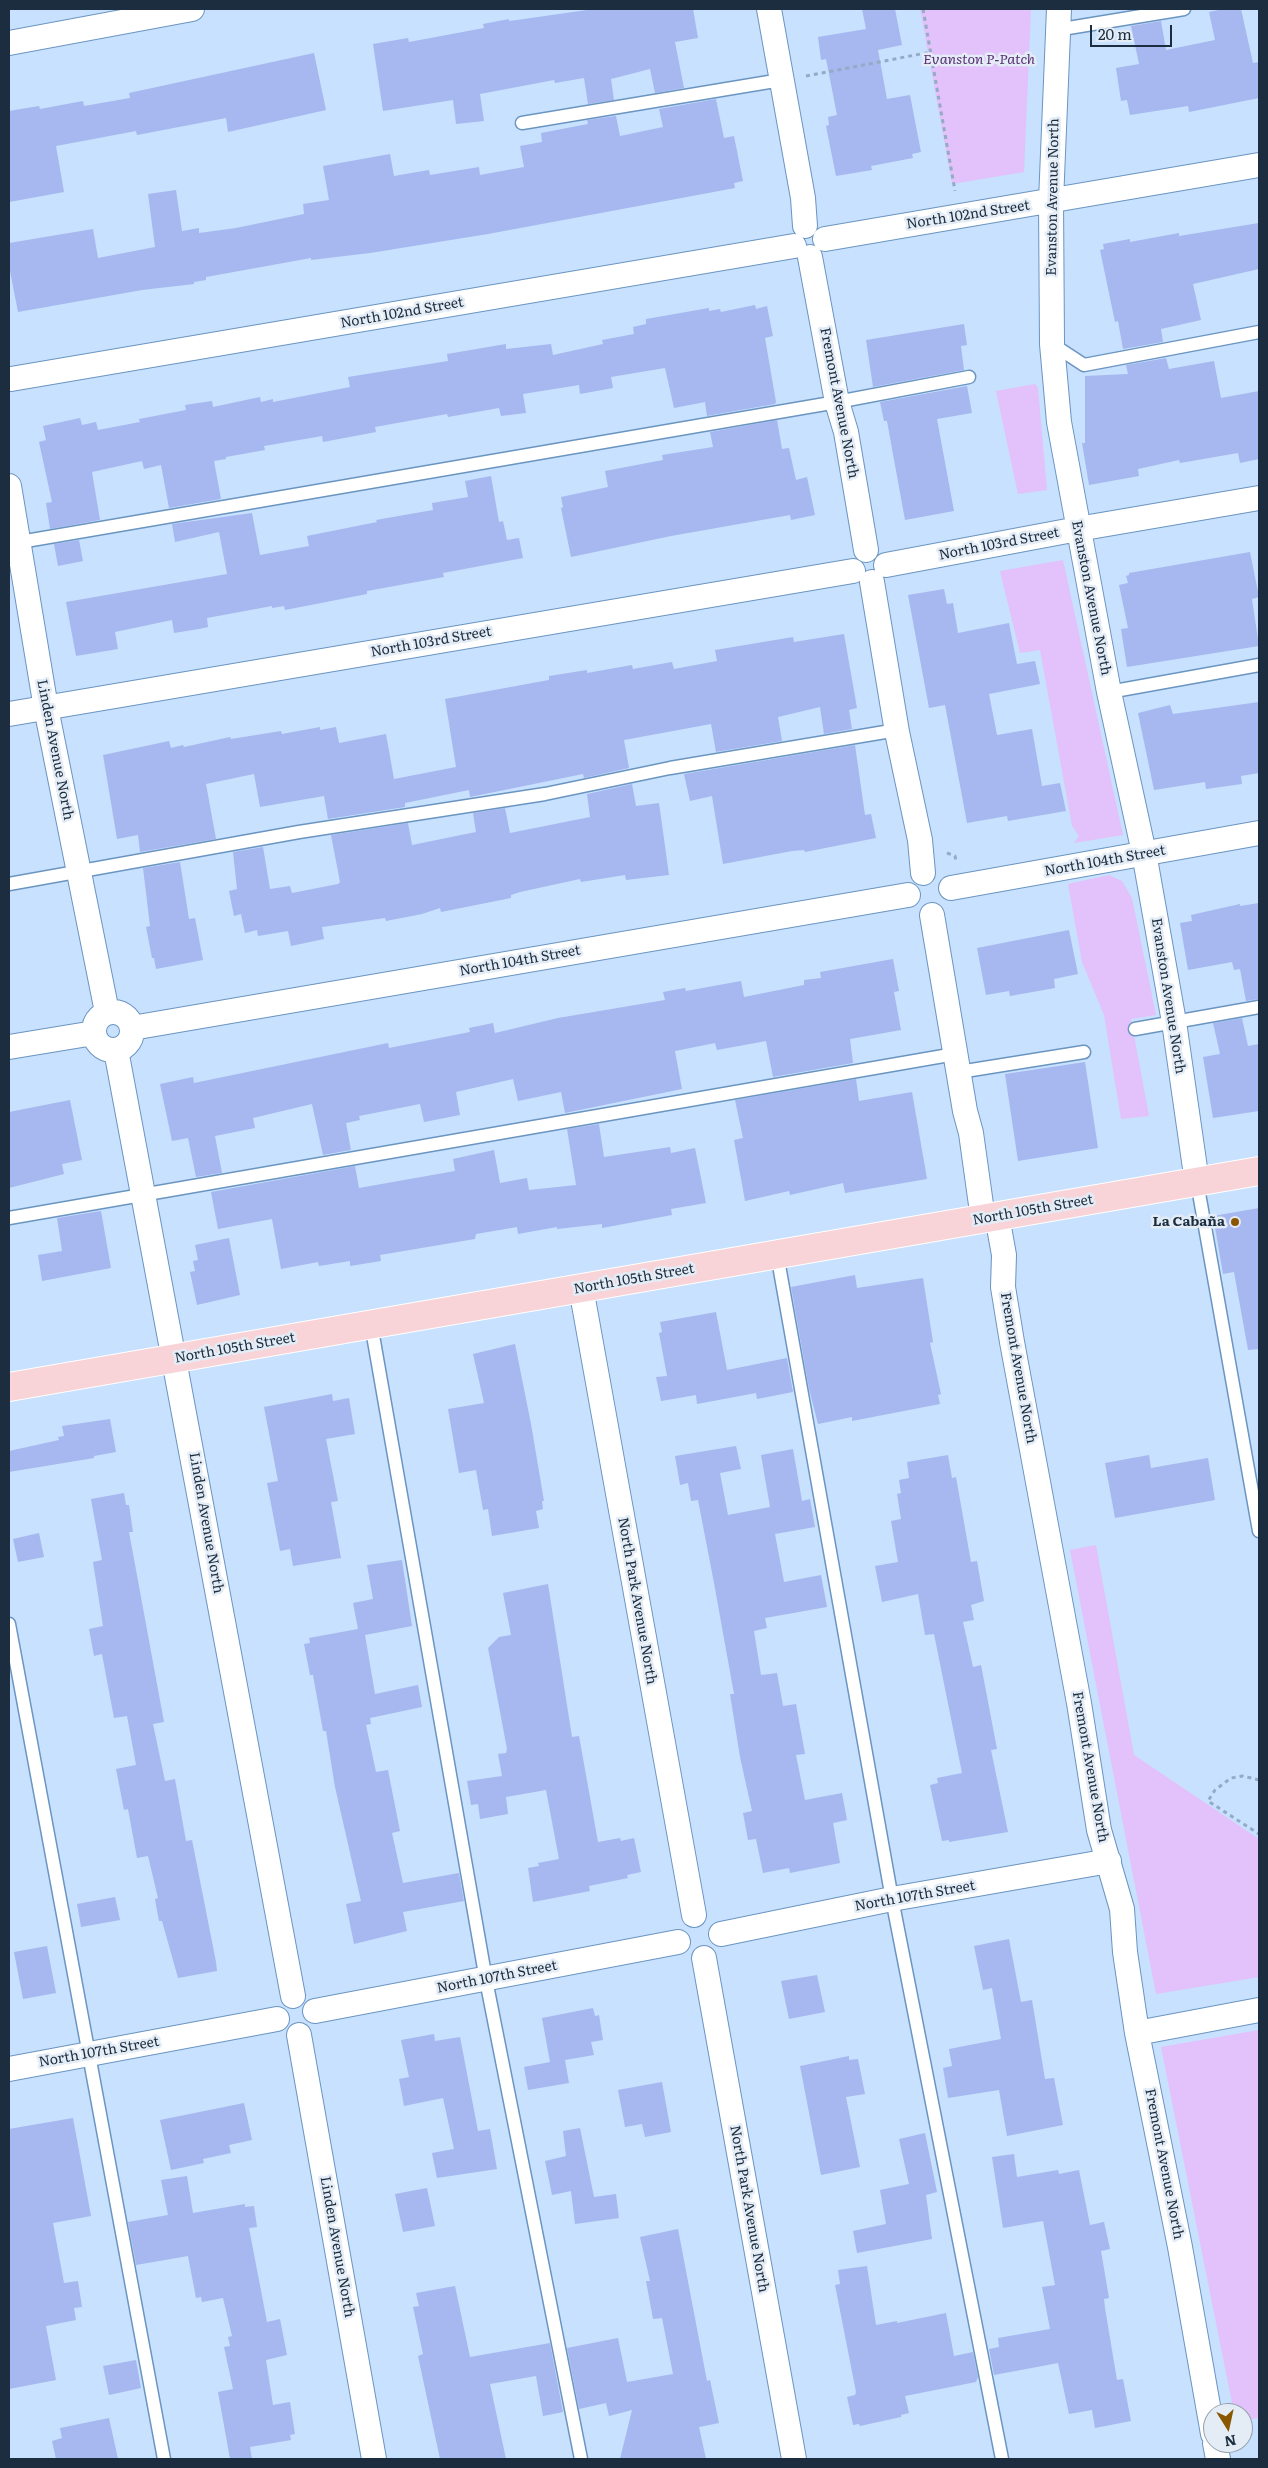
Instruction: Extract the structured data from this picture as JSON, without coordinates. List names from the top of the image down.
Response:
{
  "streets": {
    "main road": ["North 105th Street"],
    "street": [
      "Evanston Avenue North",
      "North 102nd Street",
      "Fremont Avenue North",
      "North 103rd Street",
      "Linden Avenue North",
      "North 104th Street",
      "North Park Avenue North",
      "North 107th Street"
    ]
  },
  "crossings": [
    ["Evanston Avenue North", "North 102nd Street"],
    ["Evanston Avenue North", "North 103rd Street"],
    ["Evanston Avenue North", "North 104th Street"],
    ["Evanston Avenue North", "North 105th Street"],
    ["North 102nd Street", "Fremont Avenue North"],
    ["Fremont Avenue North", "North 103rd Street"],
    ["Fremont Avenue North", "North 104th Street"],
    ["Fremont Avenue North", "North 105th Street"],
    ["Fremont Avenue North", "North 107th Street"],
    ["North 103rd Street", "Linden Avenue North"],
    ["Linden Avenue North", "North 104th Street"],
    ["Linden Avenue North", "North 105th Street"],
    ["Linden Avenue North", "North 107th Street"],
    ["North 105th Street", "North Park Avenue North"],
    ["North Park Avenue North", "North 107th Street"]
  ],
  "parks": ["Evanston P-Patch"],
  "places": ["La Cabaña"],
  "scale_bar": "20 m",
  "north": "bottom"
}
